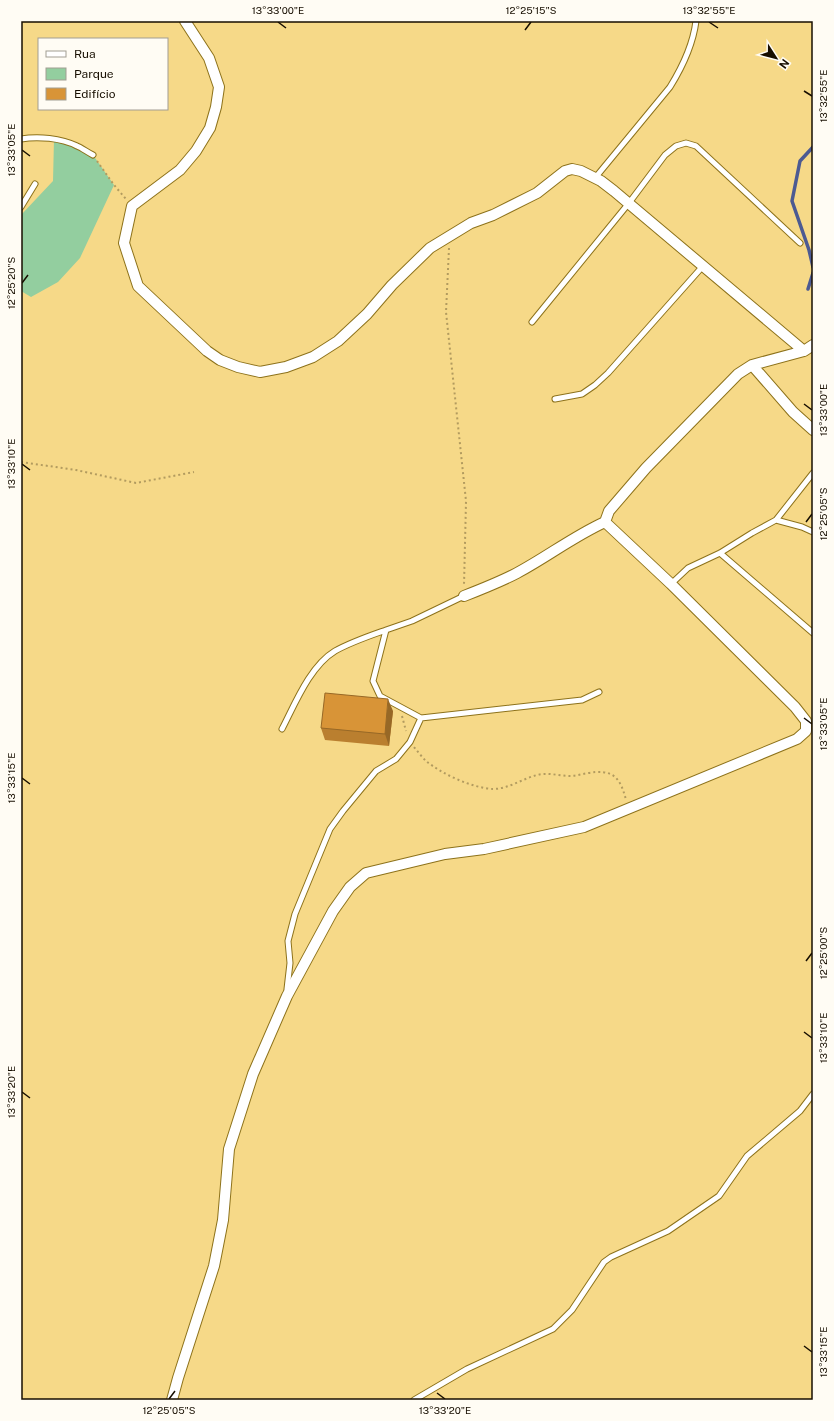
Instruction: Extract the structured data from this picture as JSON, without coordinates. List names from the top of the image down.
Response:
{
  "legend": ["Rua", "Parque", "Edifício"],
  "north": "bottom right",
  "coordinates": [
    "13°33'00\"E",
    "12°25'15\"S",
    "13°32'55\"E",
    "13°33'05\"E",
    "12°25'20\"S",
    "13°33'10\"E",
    "12°25'05\"S",
    "13°33'15\"E",
    "12°25'00\"S",
    "13°33'20\"E"
  ]
}
